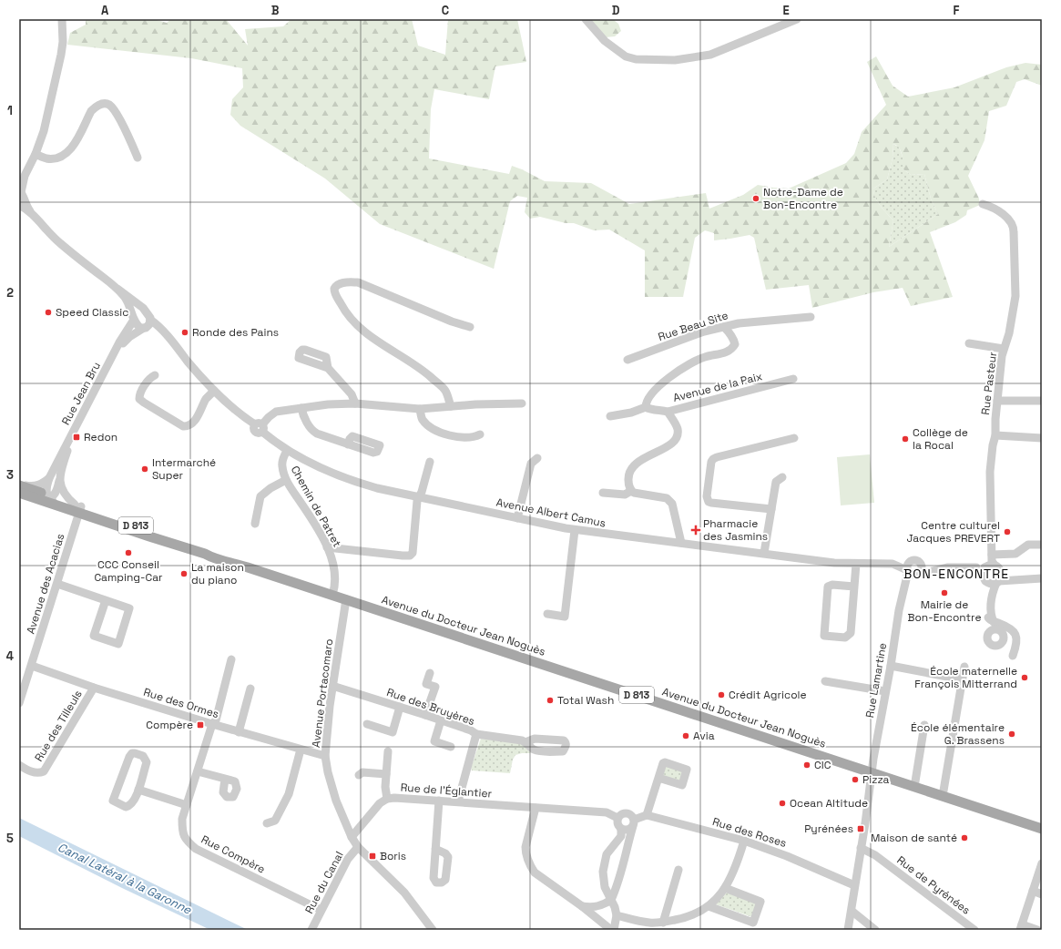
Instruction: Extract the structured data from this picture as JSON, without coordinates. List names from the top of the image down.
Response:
{
  "streets": {
    "main road": ["D 813", "Avenue du Docteur Jean Noguès"],
    "street": [
      "Rue Beau Site",
      "Rue Pasteur",
      "Avenue de la Paix",
      "Rue Jean Bru",
      "Chemin de Patret",
      "Avenue Albert Camus",
      "Avenue des Acacias",
      "Rue Lamartine",
      "Avenue Portacomaro",
      "Rue des Ormes",
      "Rue des Bruyères",
      "Rue des Tilleuls",
      "Rue de l'Églantier",
      "Rue des Roses",
      "Rue Compère",
      "Rue du Canal",
      "Rue de Pyrénées"
    ]
  },
  "crossings": [
    ["Rue Jean Bru", "Avenue Albert Camus"],
    ["Rue Jean Bru", "Avenue des Acacias"],
    ["Rue Jean Bru", "Avenue du Docteur Jean Noguès"],
    ["Chemin de Patret", "Avenue Albert Camus"],
    ["Chemin de Patret", "Avenue du Docteur Jean Noguès"],
    ["Avenue Albert Camus", "Rue Lamartine"],
    ["Avenue des Acacias", "Avenue du Docteur Jean Noguès"],
    ["Avenue des Acacias", "Rue des Ormes"],
    ["Avenue du Docteur Jean Noguès", "Rue Lamartine"],
    ["Avenue du Docteur Jean Noguès", "Avenue Portacomaro"],
    ["Rue Lamartine", "Rue des Roses"],
    ["Rue Lamartine", "Rue de Pyrénées"],
    ["Avenue Portacomaro", "Rue des Ormes"],
    ["Avenue Portacomaro", "Rue des Bruyères"],
    ["Avenue Portacomaro", "Rue de l'Églantier"],
    ["Avenue Portacomaro", "Rue du Canal"],
    ["Rue des Ormes", "Rue des Tilleuls"],
    ["Rue des Ormes", "Rue Compère"],
    ["Rue des Bruyères", "Rue de l'Églantier"],
    ["Rue Compère", "Rue du Canal"]
  ],
  "districts": ["BON-ENCONTRE"],
  "water": ["Canal Latéral à la Garonne"],
  "places": {
    "other": [
      "Notre-Dame de Bon-Encontre",
      "Speed Classic",
      "Ronde des Pains",
      "Collège de la Rocal",
      "Intermarché Super",
      "Centre culturel Jacques PREVERT",
      "CCC Conseil Camping-Car",
      "La maison du piano",
      "Mairie de Bon-Encontre",
      "École maternelle François Mitterrand",
      "Crédit Agricole",
      "Total Wash",
      "École élémentaire G. Brassens",
      "Avia",
      "CIC",
      "Pizza",
      "Ocean Altitude",
      "Maison de santé"
    ],
    "transit": [
      "Redon",
      "Compère",
      "Pyrénées",
      "Boris"
    ],
    "health": ["Pharmacie des Jasmins"]
  },
  "grid": {
    "columns": [
      "A",
      "B",
      "C",
      "D",
      "E",
      "F"
    ],
    "rows": [
      "1",
      "2",
      "3",
      "4",
      "5"
    ]
  }
}
